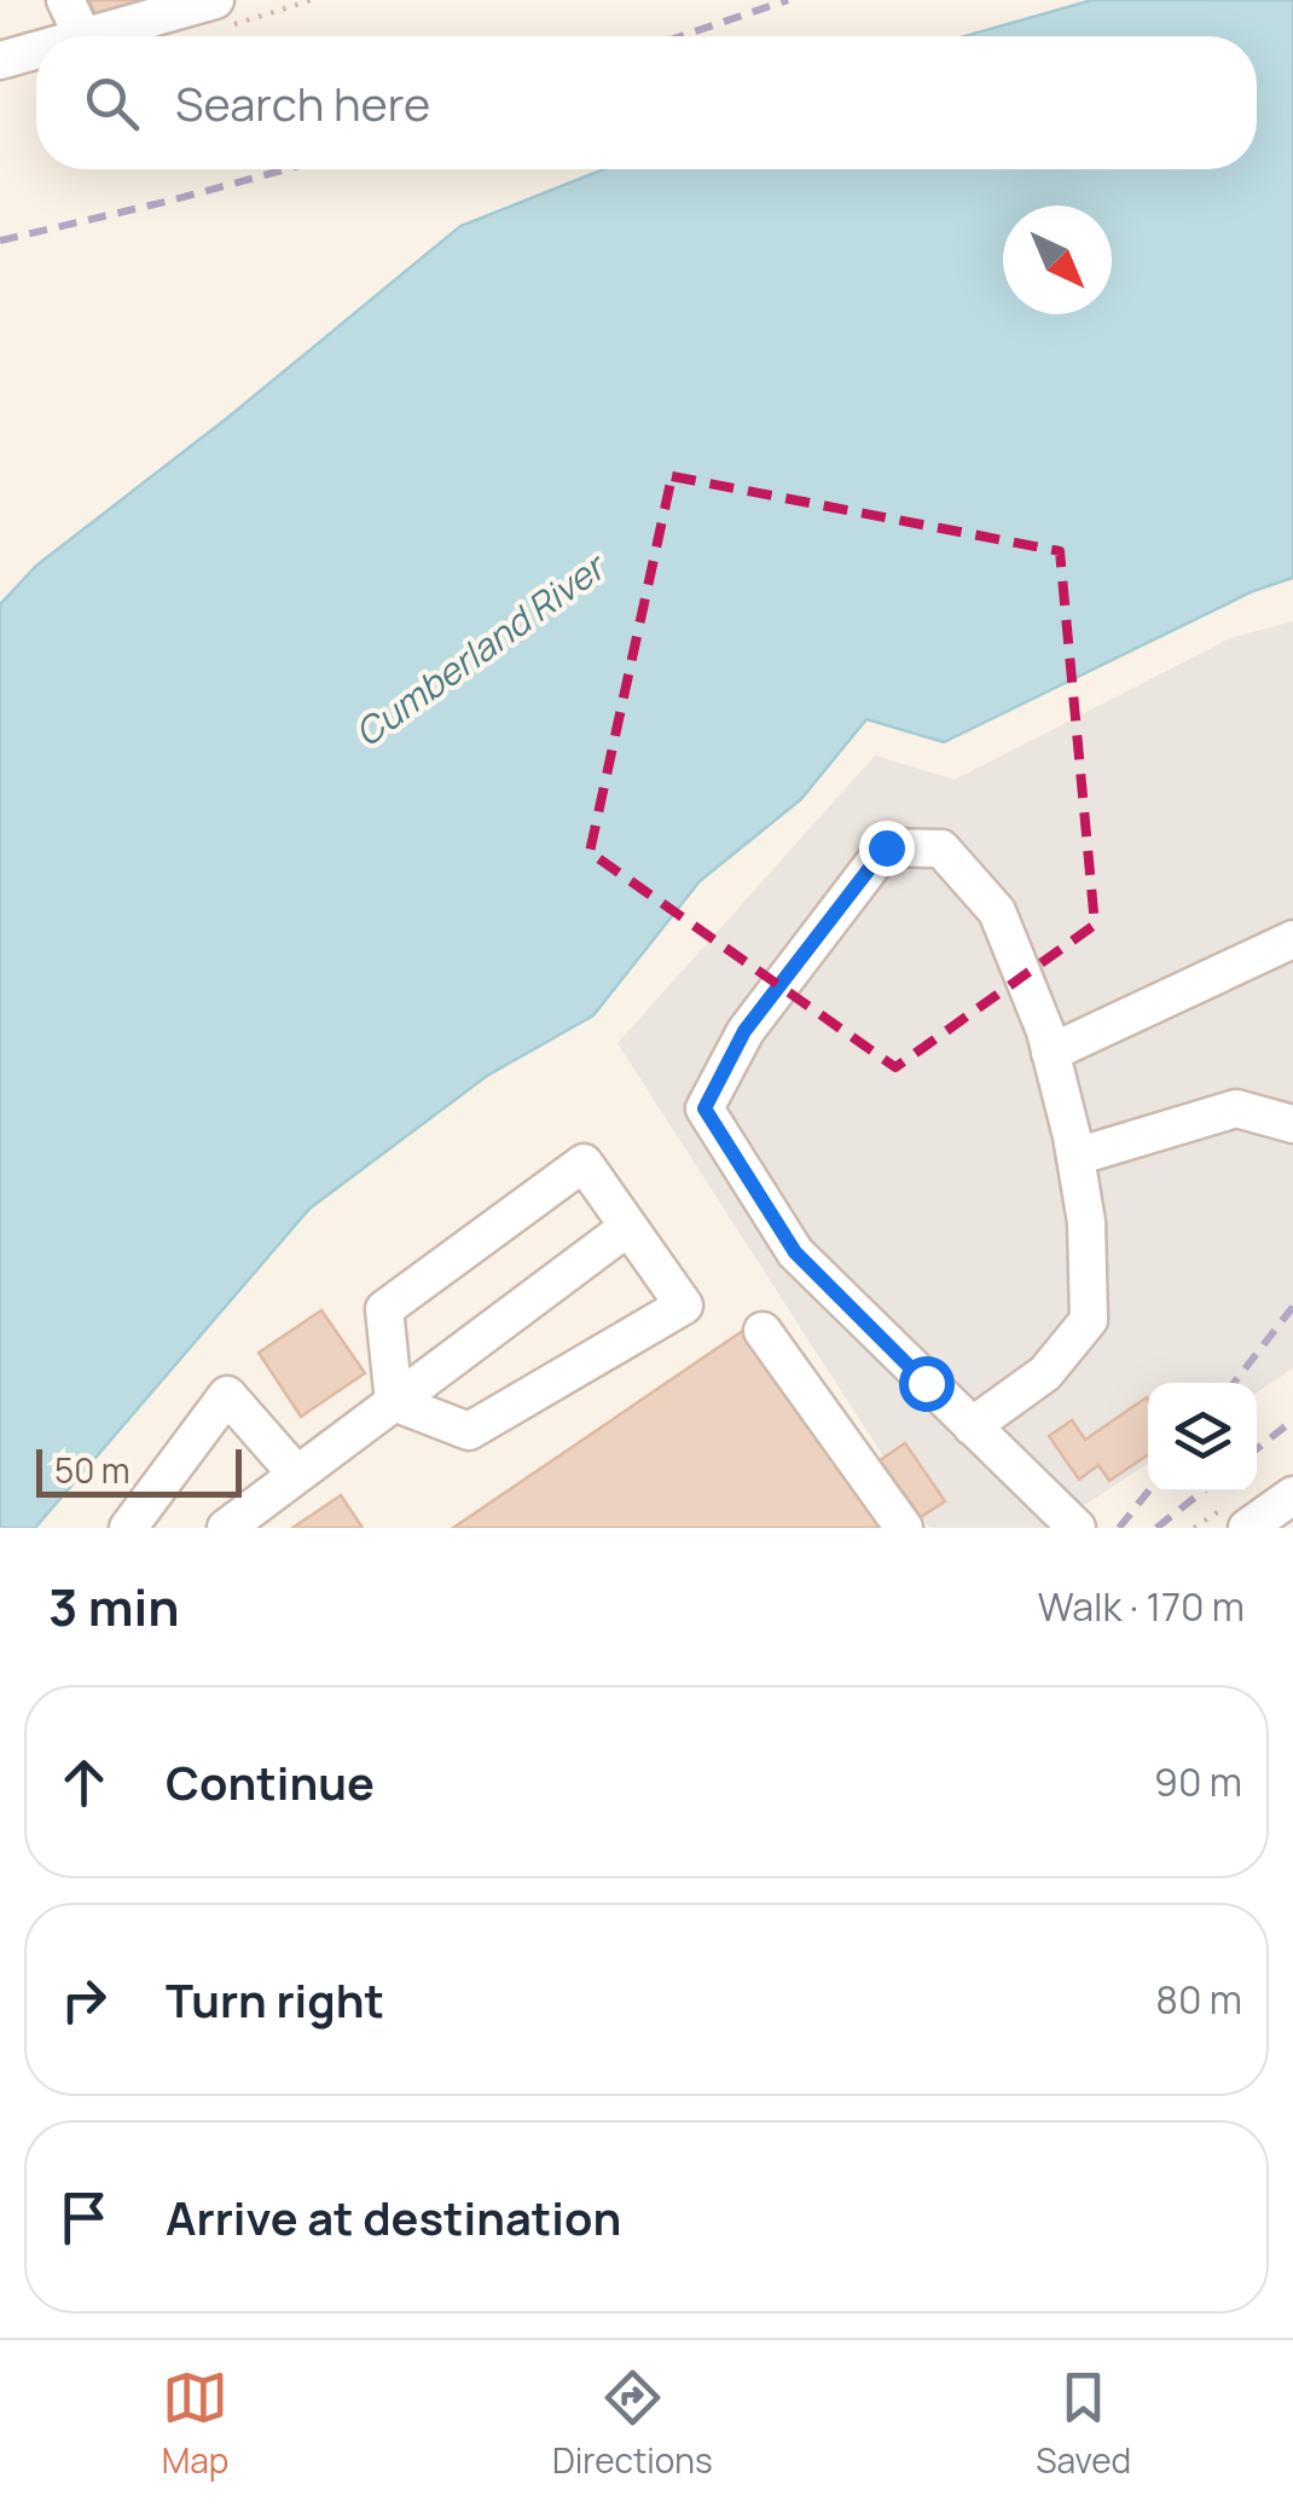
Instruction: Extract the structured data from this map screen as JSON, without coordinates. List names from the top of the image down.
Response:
{
  "water": ["Cumberland River"],
  "scale_bar": "50 m",
  "north": "bottom right",
  "page": {
    "search": "Search here",
    "scale": "50 m",
    "heading": ["3 min", "Walk · 170 m"],
    "list": [
      ["Continue", "90 m"],
      ["Turn right", "80 m"],
      "Arrive at destination"
    ],
    "nav": ["Map", "Directions", "Saved"]
  }
}
